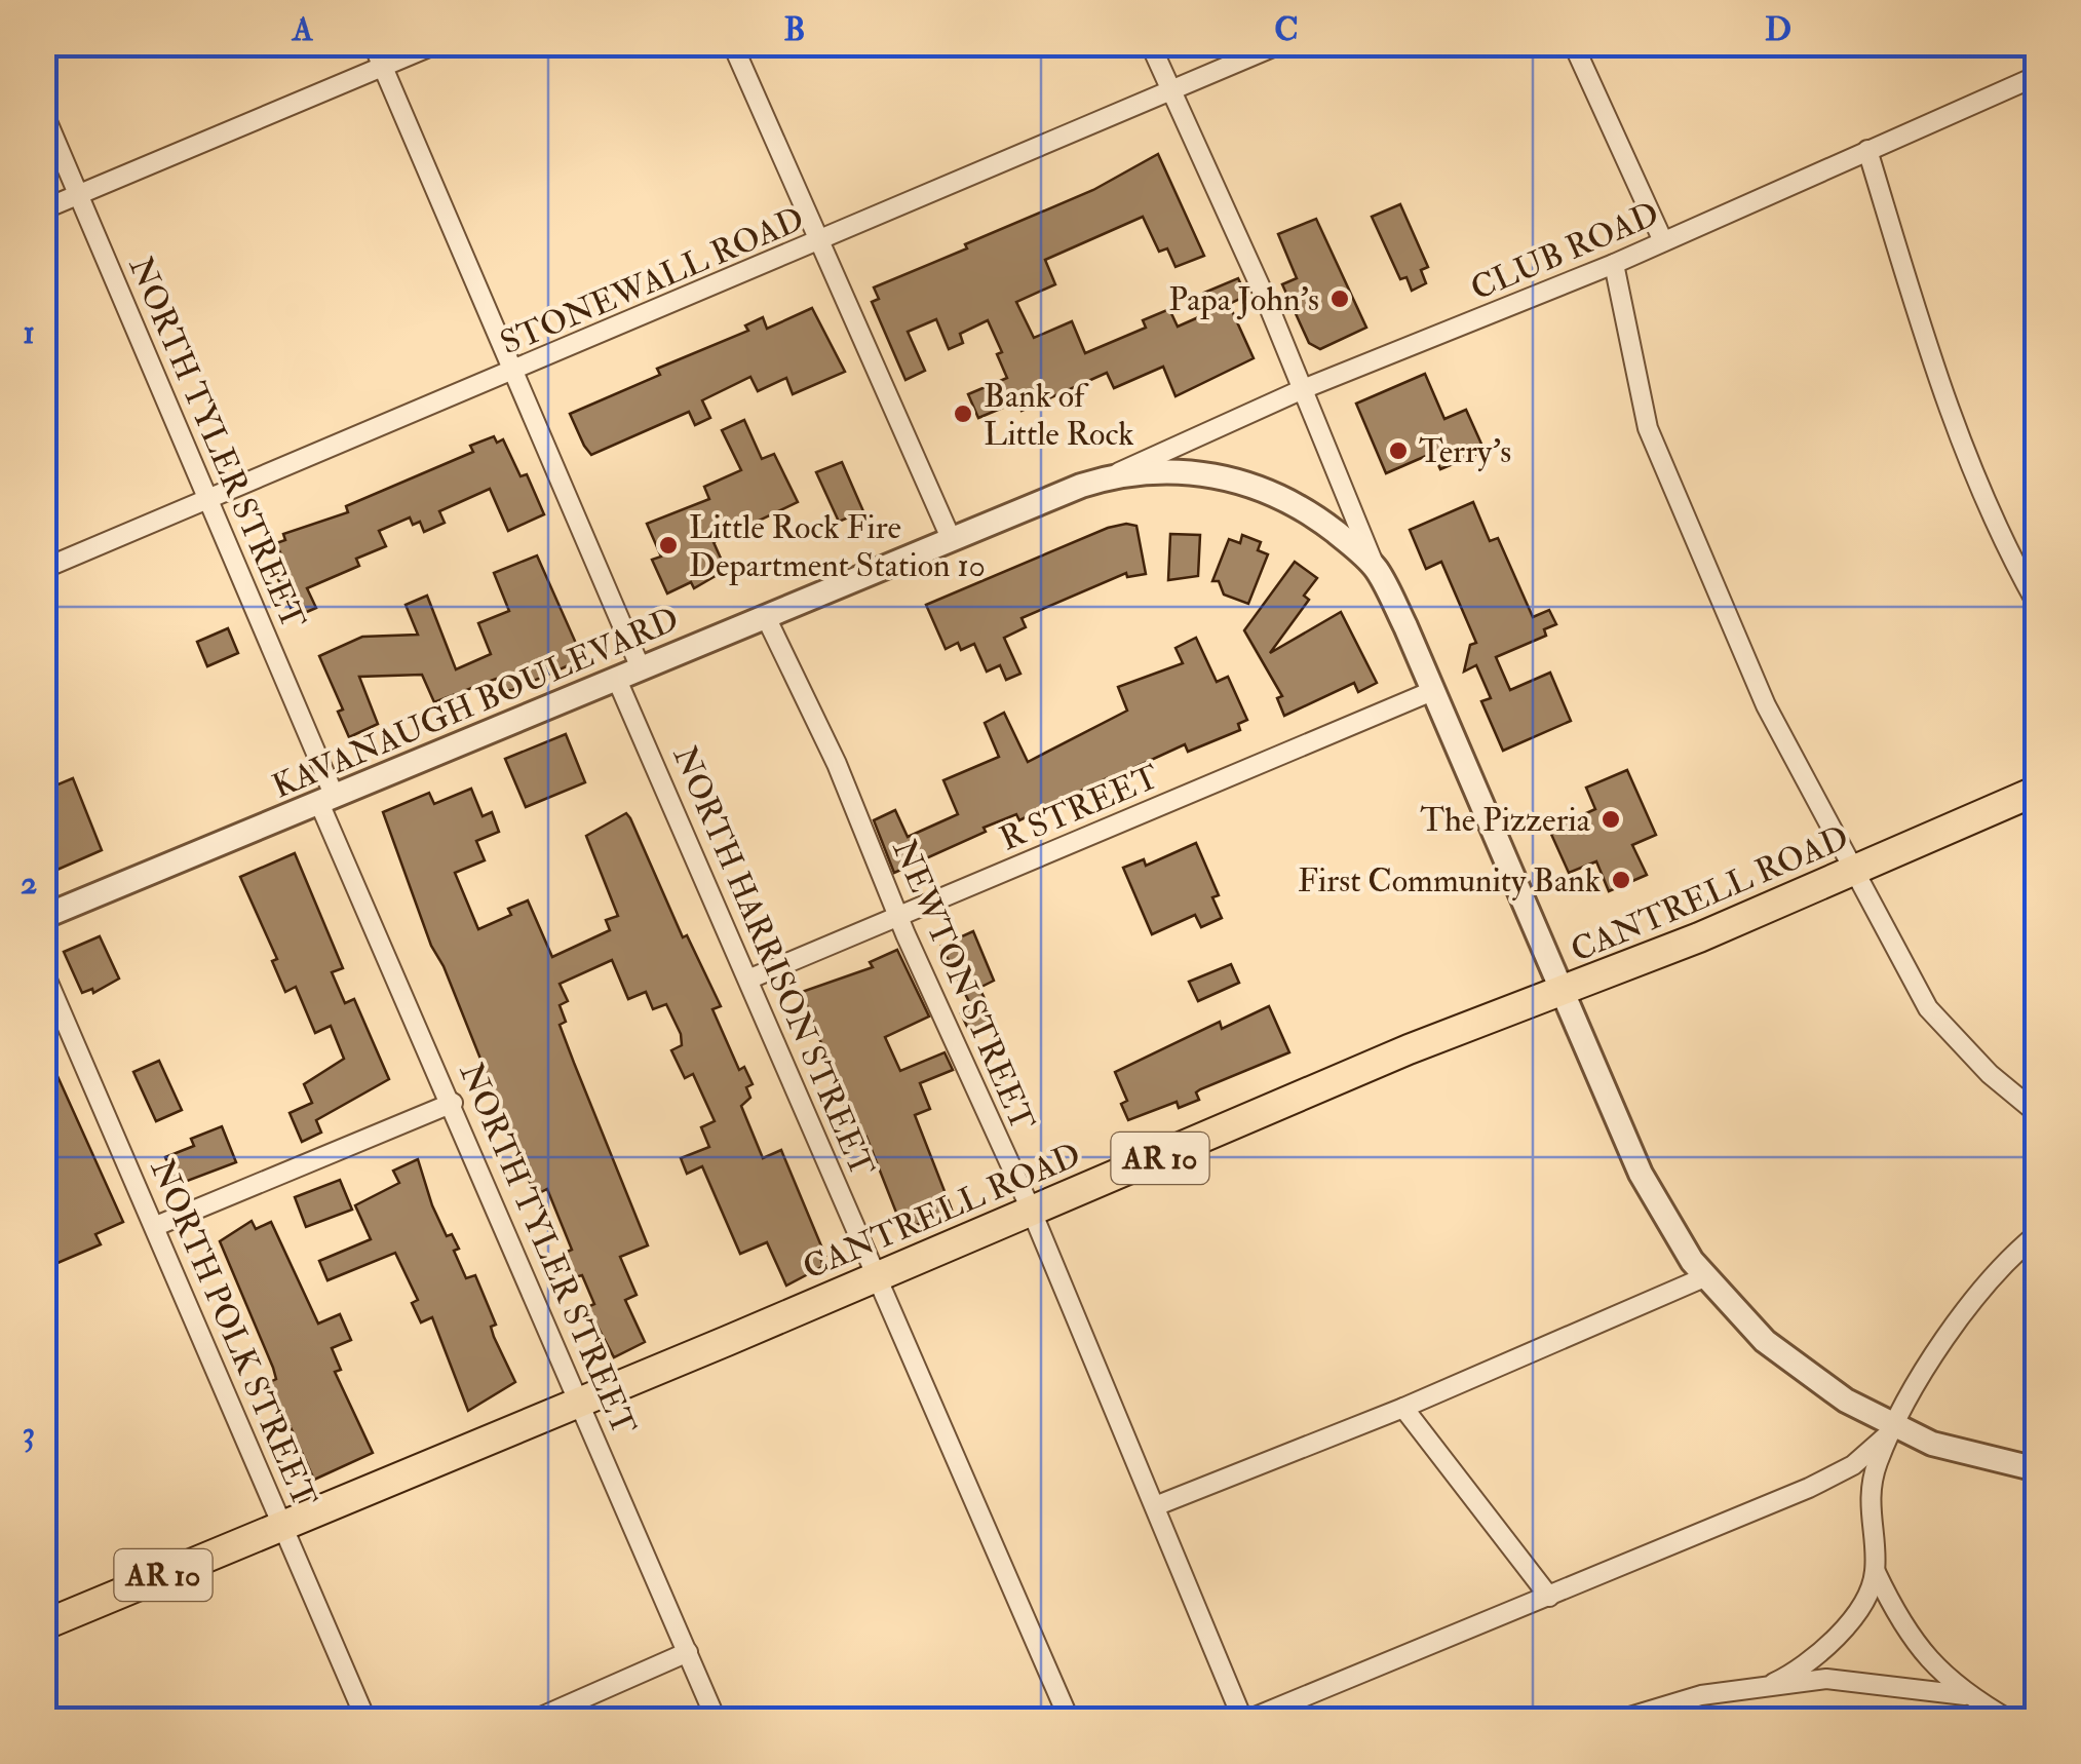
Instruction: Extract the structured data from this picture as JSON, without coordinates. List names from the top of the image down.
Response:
{
  "streets": {
    "main road": ["CANTRELL ROAD", "AR 10"],
    "street": [
      "CLUB ROAD",
      "STONEWALL ROAD",
      "NORTH TYLER STREET",
      "KAVANAUGH BOULEVARD",
      "R STREET",
      "NORTH HARRISON STREET",
      "NEWTON STREET",
      "NORTH POLK STREET"
    ]
  },
  "crossings": [
    ["CLUB ROAD", "KAVANAUGH BOULEVARD"],
    ["STONEWALL ROAD", "NORTH TYLER STREET"],
    ["NORTH TYLER STREET", "KAVANAUGH BOULEVARD"],
    ["NORTH TYLER STREET", "CANTRELL ROAD"],
    ["KAVANAUGH BOULEVARD", "R STREET"],
    ["KAVANAUGH BOULEVARD", "CANTRELL ROAD"],
    ["KAVANAUGH BOULEVARD", "NORTH HARRISON STREET"],
    ["KAVANAUGH BOULEVARD", "NEWTON STREET"],
    ["R STREET", "NORTH HARRISON STREET"],
    ["R STREET", "NEWTON STREET"],
    ["CANTRELL ROAD", "NORTH HARRISON STREET"],
    ["CANTRELL ROAD", "NEWTON STREET"],
    ["CANTRELL ROAD", "NORTH POLK STREET"]
  ],
  "places": [
    "Papa John's",
    "Bank of Little Rock",
    "Terry's",
    "Little Rock Fire Department Station 10",
    "The Pizzeria",
    "First Community Bank"
  ],
  "grid": {
    "columns": [
      "A",
      "B",
      "C",
      "D"
    ],
    "rows": ["1", "2", "3"]
  }
}
